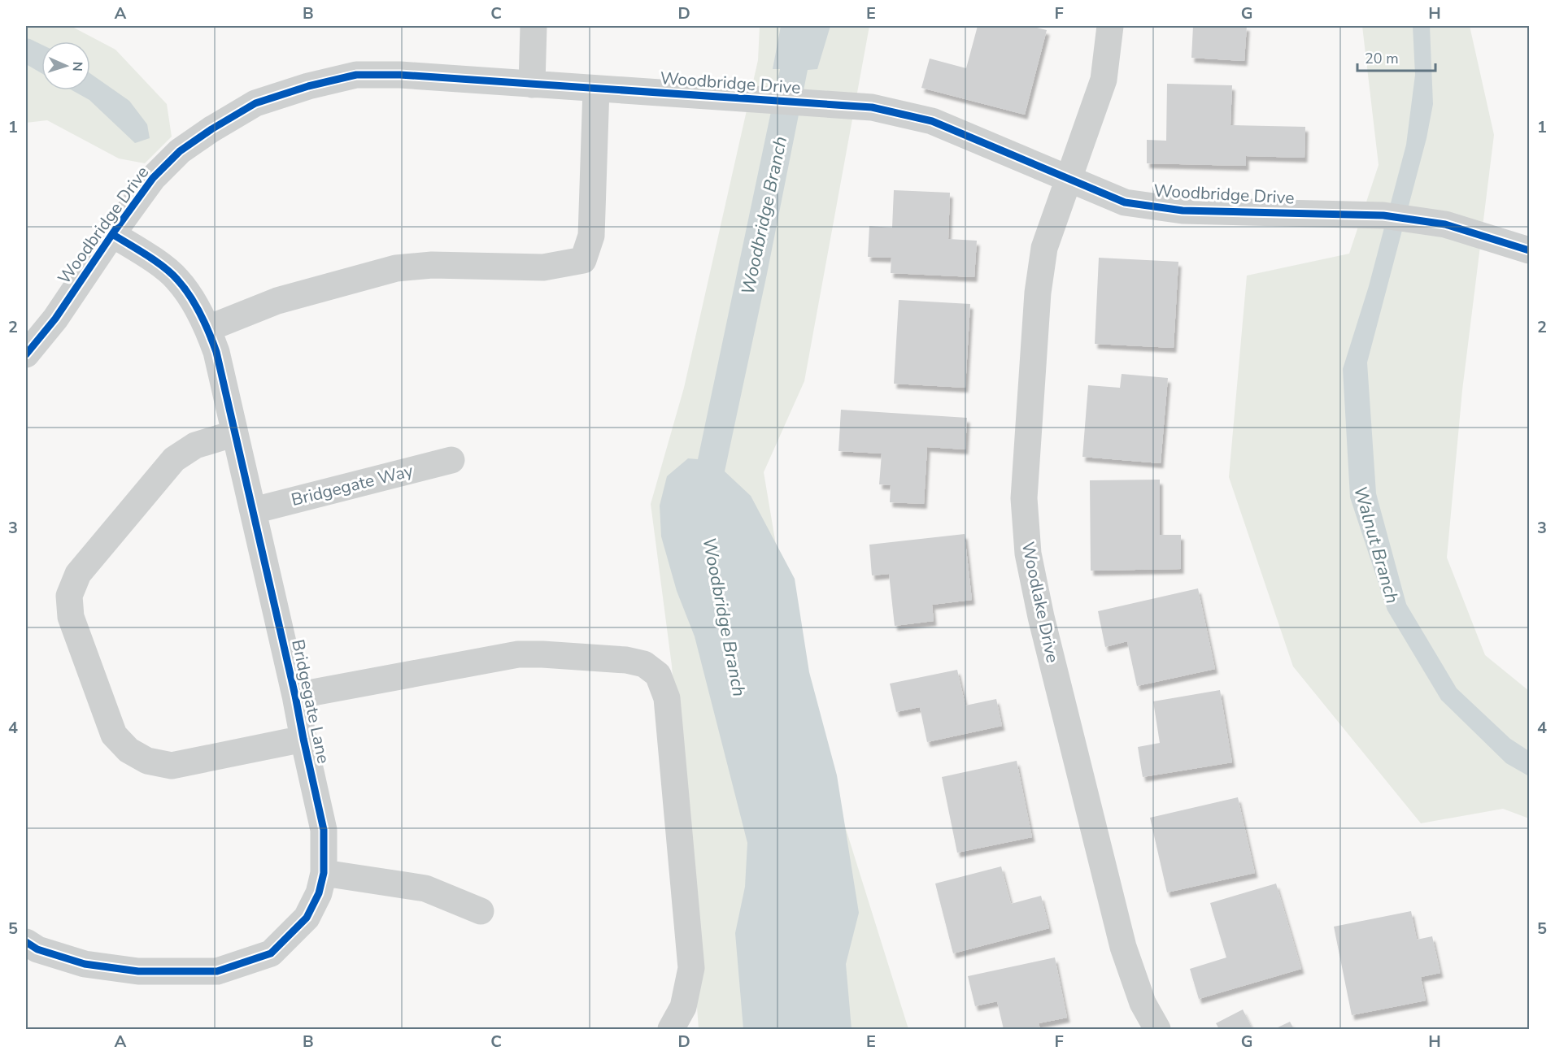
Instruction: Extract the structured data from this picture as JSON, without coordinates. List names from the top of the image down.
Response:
{
  "streets": {
    "street": [
      "Woodbridge Drive",
      "Bridgegate Way",
      "Woodlake Drive",
      "Bridgegate Lane"
    ]
  },
  "crossings": [
    ["Woodbridge Drive", "Woodlake Drive"],
    ["Woodbridge Drive", "Bridgegate Lane"],
    ["Bridgegate Way", "Bridgegate Lane"]
  ],
  "water": ["Woodbridge Branch", "Walnut Branch"],
  "scale_bar": "20 m",
  "north": "right",
  "grid": {
    "columns": [
      "A",
      "B",
      "C",
      "D",
      "E",
      "F",
      "G",
      "H"
    ],
    "rows": [
      "1",
      "2",
      "3",
      "4",
      "5"
    ]
  }
}
